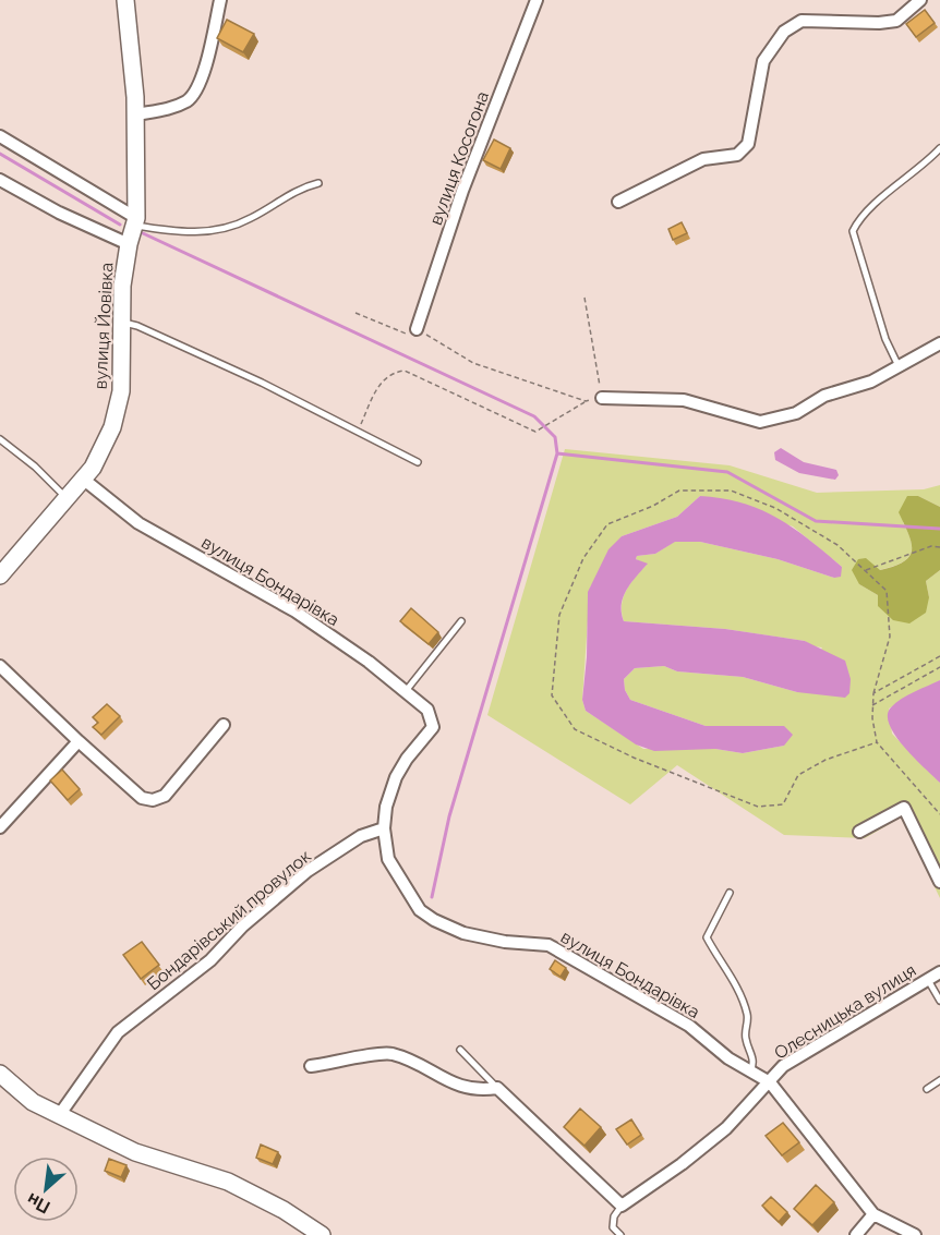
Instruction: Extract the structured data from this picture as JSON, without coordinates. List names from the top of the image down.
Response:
{
  "streets": {
    "street": [
      "вулиця Косогона",
      "вулиця Йовівка",
      "вулиця Бондарівка",
      "Бондарівський провулок",
      "Олесницька вулиця"
    ]
  },
  "crossings": [
    ["вулиця Йовівка", "вулиця Бондарівка"],
    ["вулиця Бондарівка", "Бондарівський провулок"],
    ["вулиця Бондарівка", "Олесницька вулиця"]
  ],
  "north": "bottom left"
}
